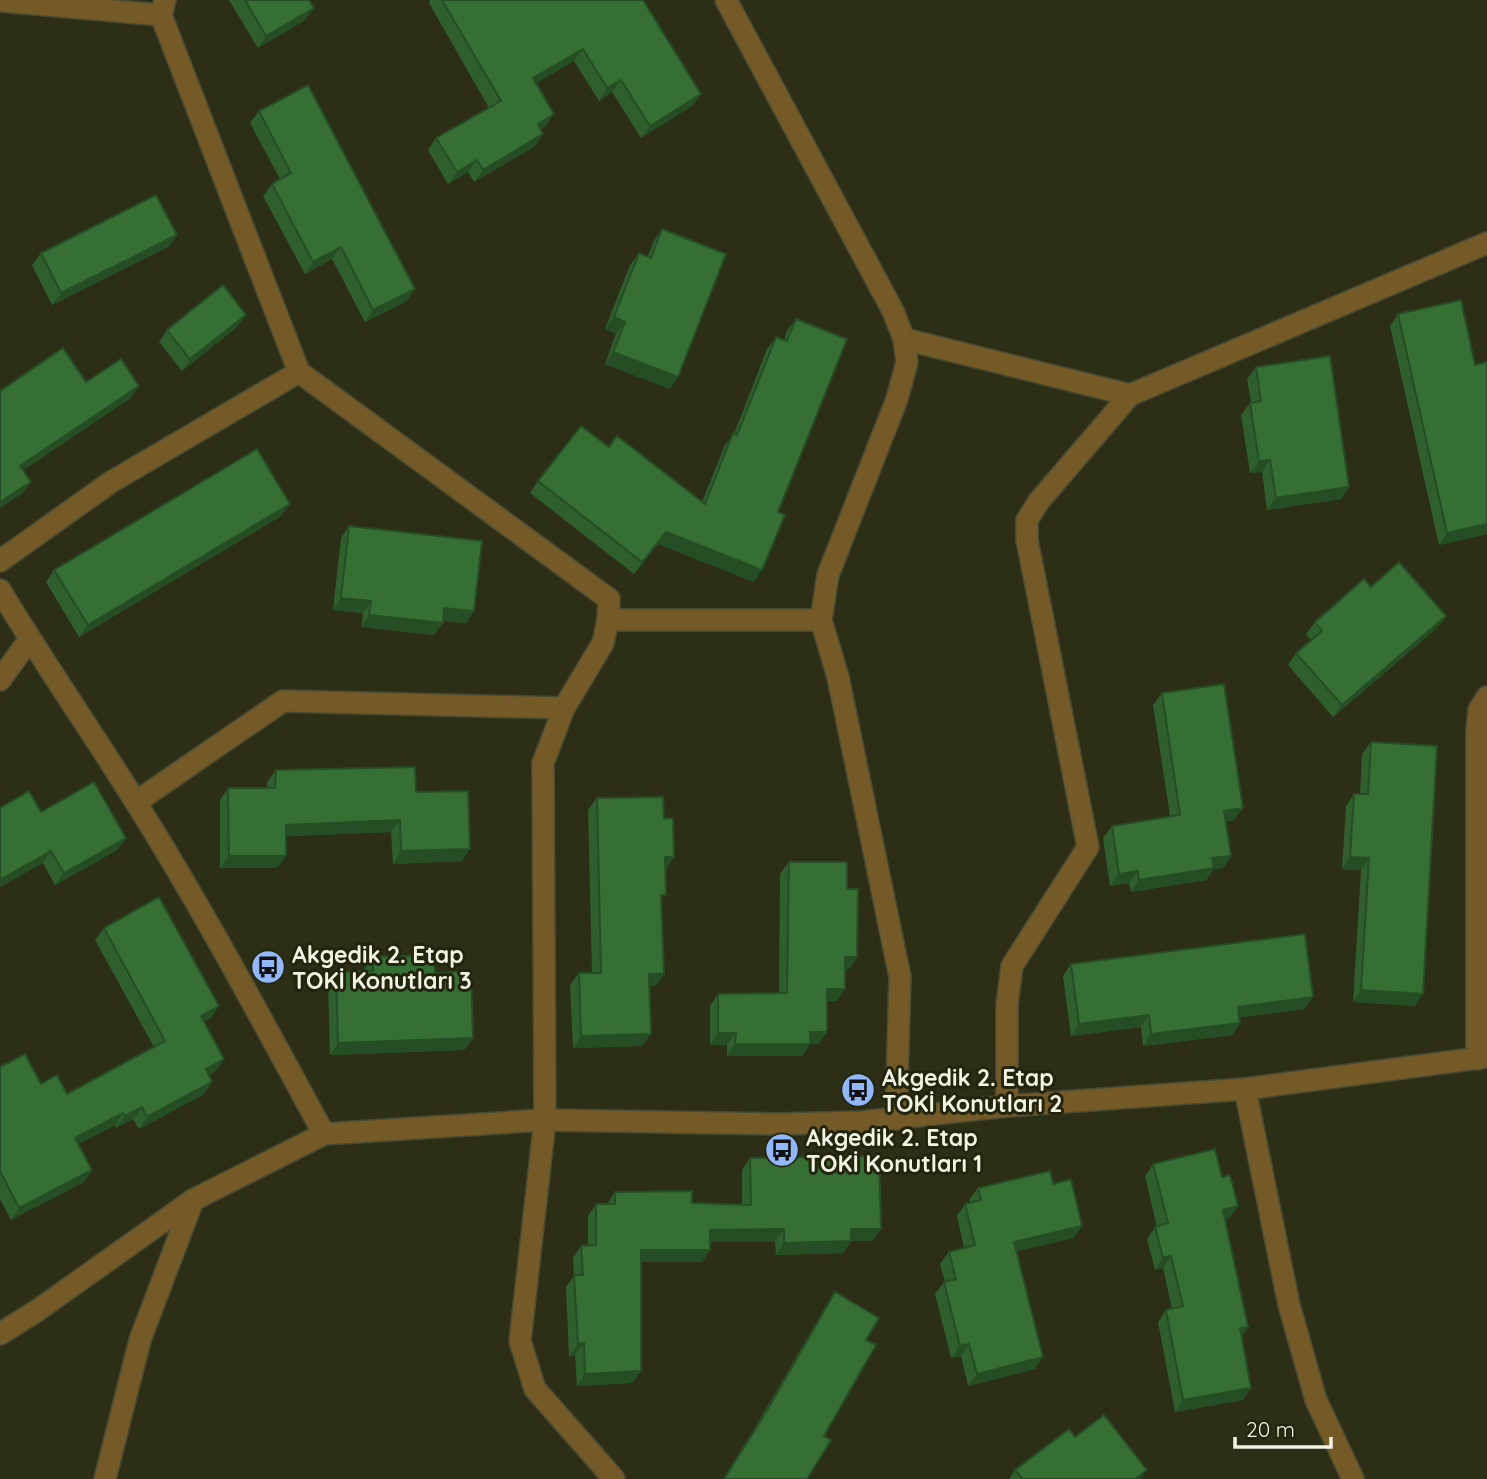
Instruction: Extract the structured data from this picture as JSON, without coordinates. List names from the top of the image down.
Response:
{
  "places": {
    "bus stop": ["Akgedik 2. Etap TOKİ Konutları 3", "Akgedik 2. Etap TOKİ Konutları 2", "Akgedik 2. Etap TOKİ Konutları 1"]
  },
  "scale_bar": "20 m"
}
